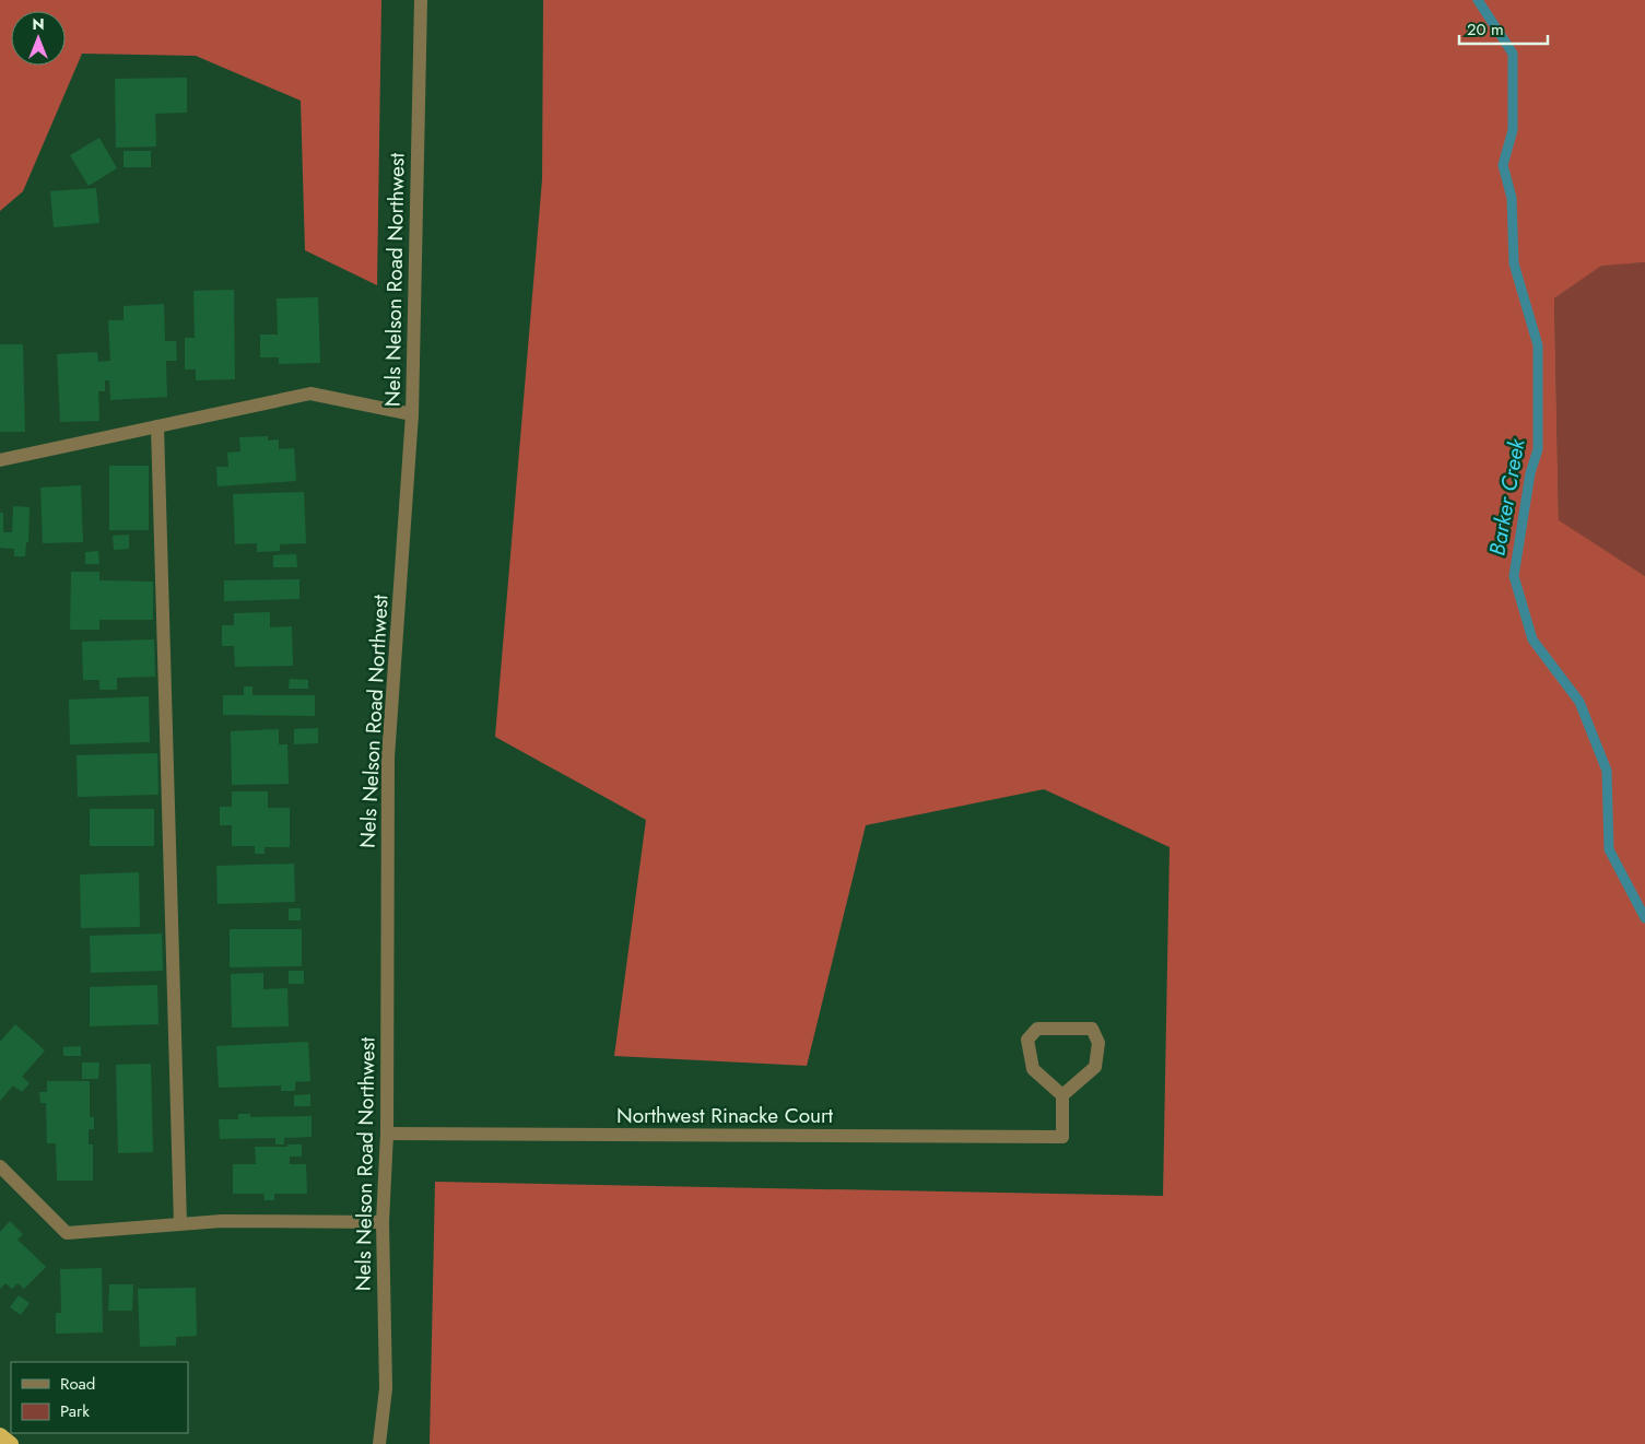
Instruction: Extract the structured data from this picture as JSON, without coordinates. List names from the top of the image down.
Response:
{
  "streets": {
    "street": ["Nels Nelson Road Northwest", "Northwest Rinacke Court"]
  },
  "crossings": [
    ["Nels Nelson Road Northwest", "Northwest Rinacke Court"]
  ],
  "water": ["Barker Creek"],
  "legend": ["Road", "Park"],
  "scale_bar": "20 m",
  "north": "top"
}
